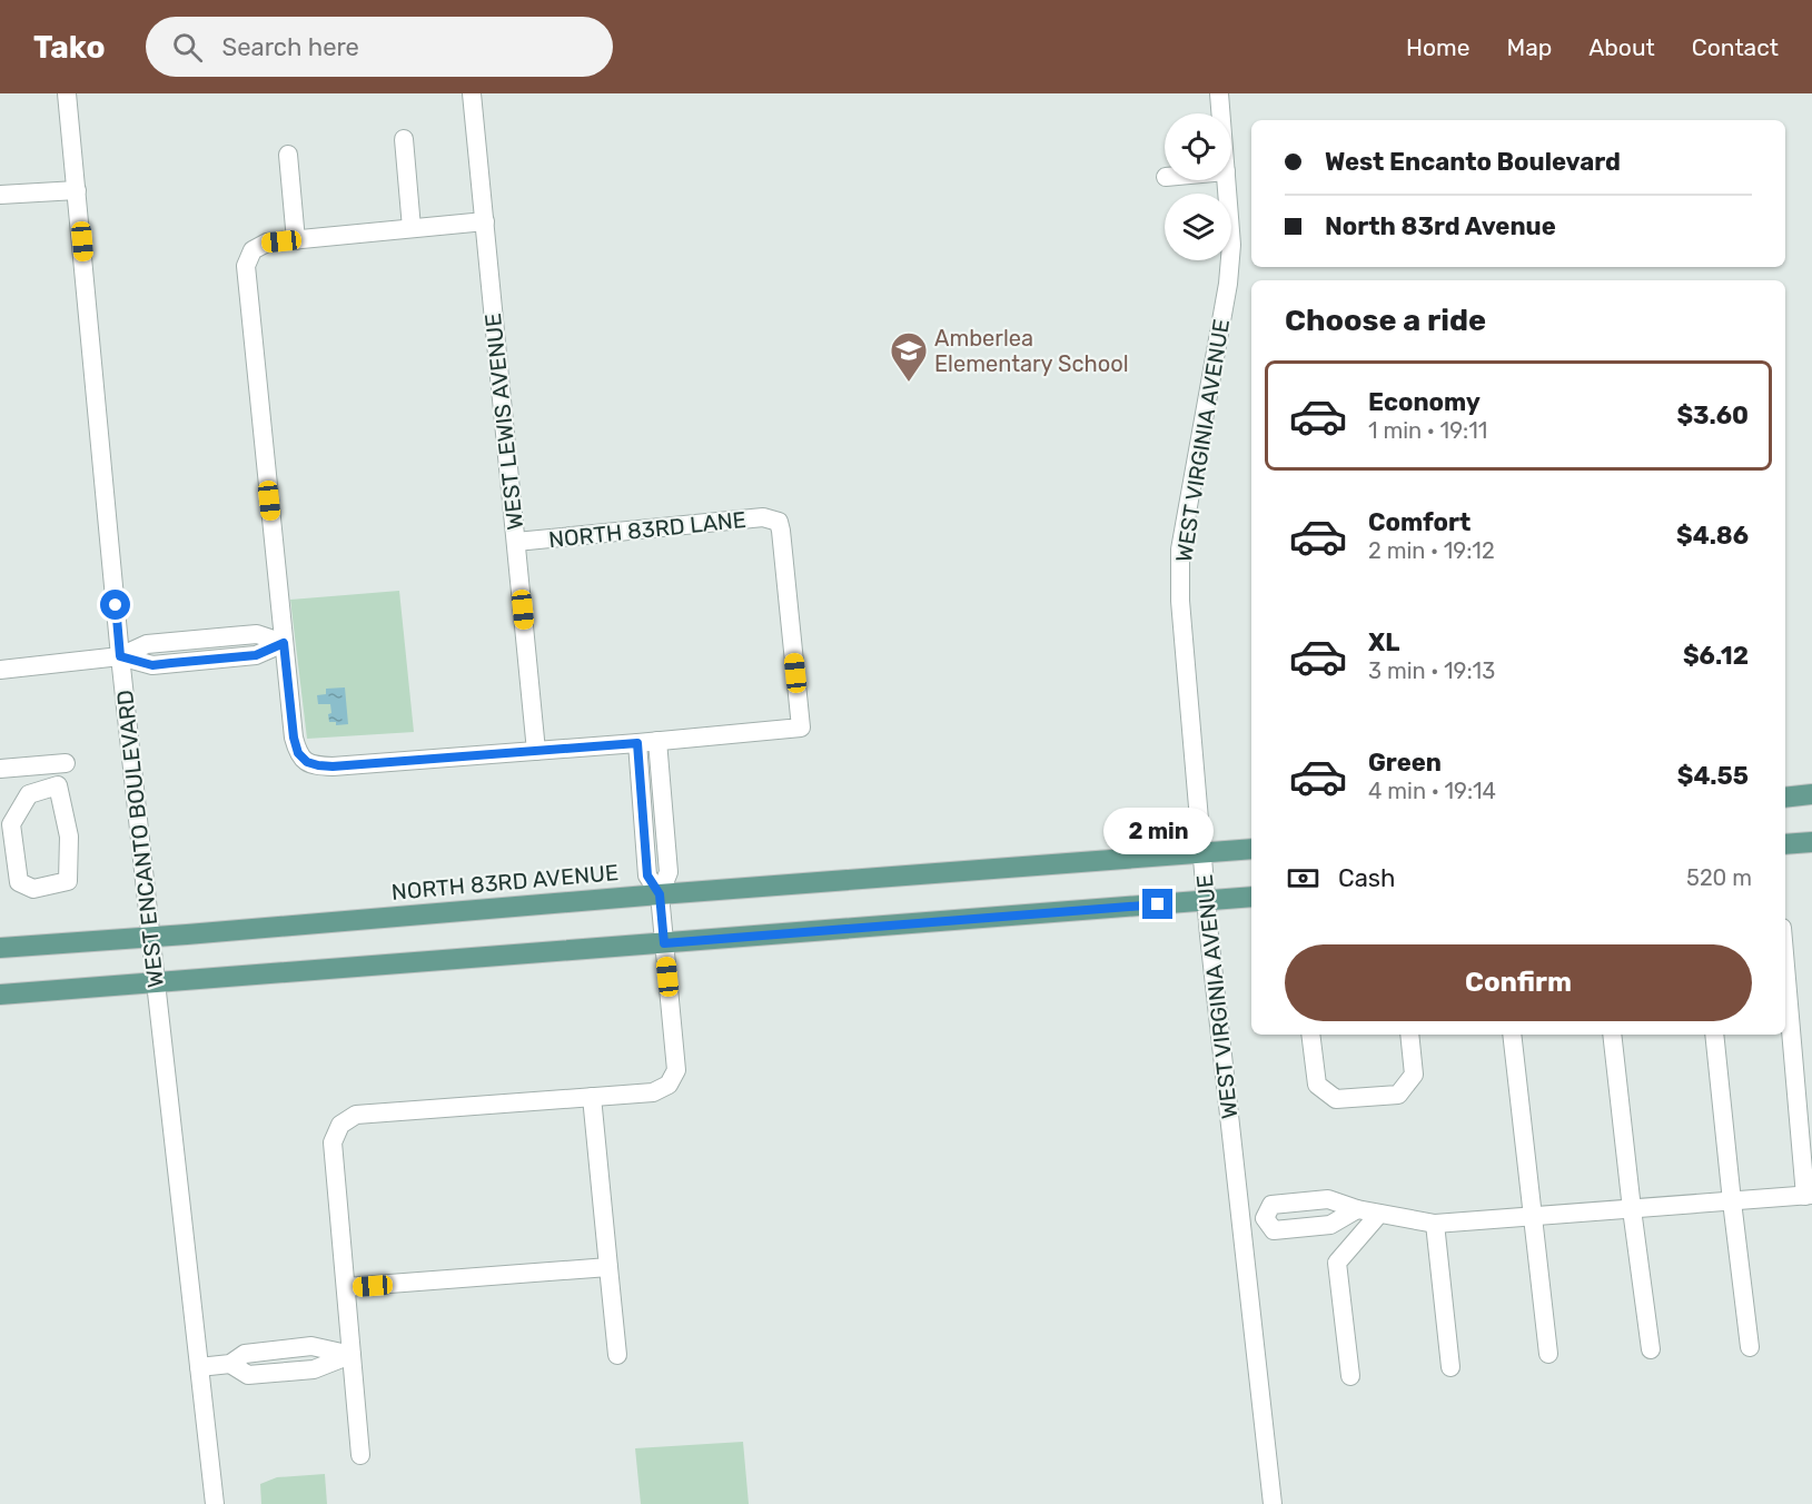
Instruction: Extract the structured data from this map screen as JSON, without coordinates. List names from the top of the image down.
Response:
{
  "streets": {
    "main road": ["NORTH 83RD AVENUE"],
    "street": [
      "WEST LEWIS AVENUE",
      "WEST VIRGINIA AVENUE",
      "NORTH 83RD LANE",
      "WEST ENCANTO BOULEVARD"
    ]
  },
  "crossings": [
    ["WEST LEWIS AVENUE", "NORTH 83RD LANE"],
    ["WEST VIRGINIA AVENUE", "NORTH 83RD AVENUE"],
    ["WEST ENCANTO BOULEVARD", "NORTH 83RD AVENUE"]
  ],
  "places": {
    "school or university": ["Amberlea Elementary School"]
  },
  "page": {
    "header": "Tako",
    "search": "Search here",
    "nav": [
      "Home",
      "Map",
      "About",
      "Contact"
    ],
    "banner": ["West Encanto Boulevard", "North 83rd Avenue"],
    "heading": "Choose a ride",
    "list": [
      {
        "name": "Economy",
        "note": "1 min · 19:11",
        "value": "$3.60"
      },
      {
        "name": "Comfort",
        "note": "2 min · 19:12",
        "value": "$4.86"
      },
      {
        "name": "XL",
        "note": "3 min · 19:13",
        "value": "$6.12"
      },
      {
        "name": "Green",
        "note": "4 min · 19:14",
        "value": "$4.55"
      }
    ],
    "bubble": "2 min",
    "pay": ["Cash", "520 m"],
    "buttons": "Confirm"
  }
}
